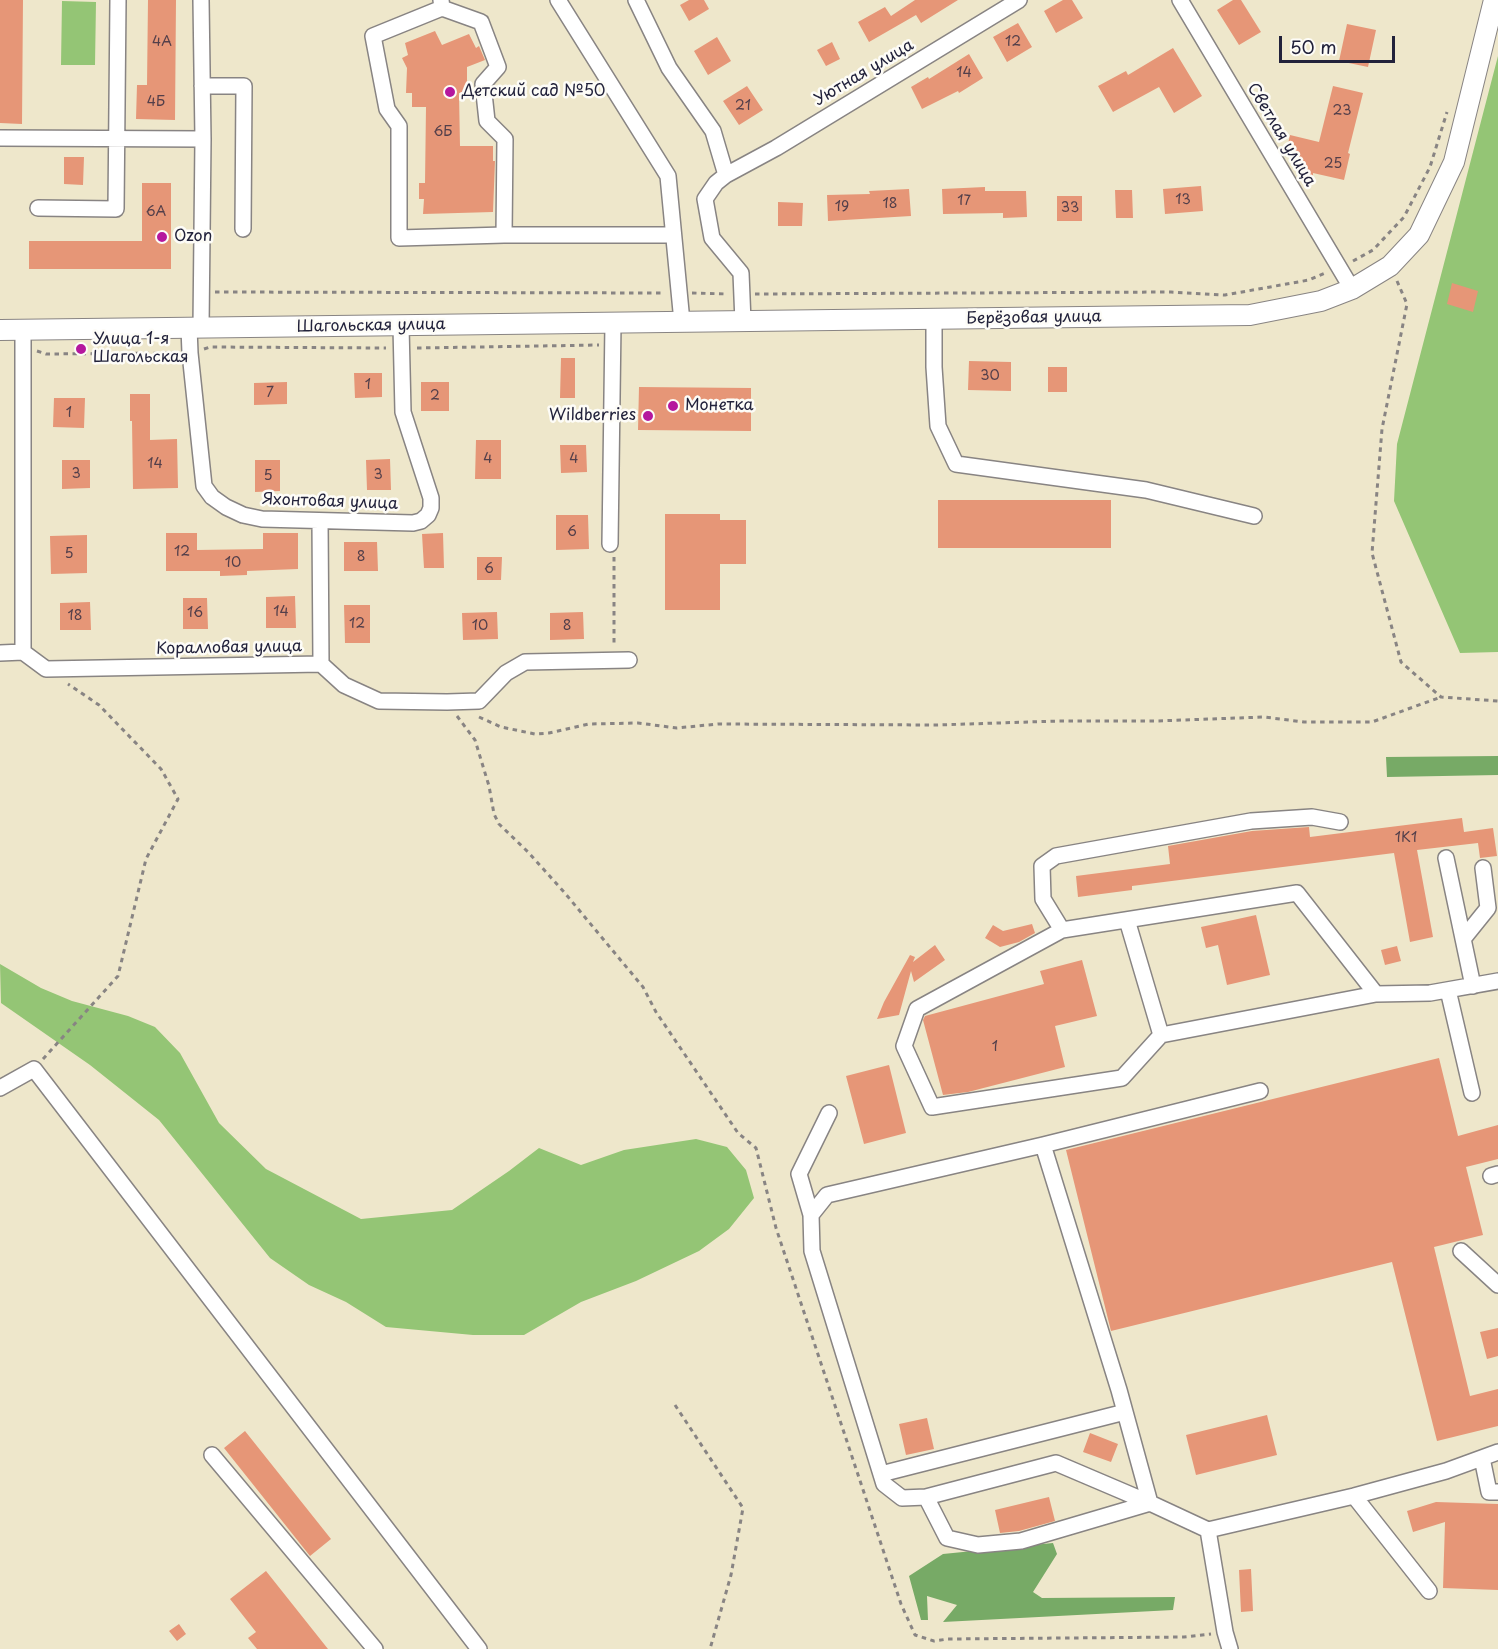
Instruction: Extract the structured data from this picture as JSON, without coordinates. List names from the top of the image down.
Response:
{
  "streets": {
    "main road": ["Берёзовая улица", "Шагольская улица"],
    "street": [
      "Уютная улица",
      "Светлая улица",
      "Яхонтовая улица",
      "Коралловая улица"
    ]
  },
  "crossings": [
    ["Светлая улица", "Берёзовая улица"],
    ["Берёзовая улица", "Шагольская улица"],
    ["Шагольская улица", "Яхонтовая улица"]
  ],
  "places": [
    "Детский сад №50",
    "Ozon",
    "Улица 1-я Шагольская",
    "Монетка",
    "Wildberries"
  ],
  "house_numbers": [
    "4А",
    "12",
    "14",
    "4Б",
    "21",
    "23",
    "6Б",
    "25",
    "13",
    "17",
    "18",
    "19",
    "33",
    "6А",
    "30",
    "1",
    "7",
    "2",
    "1",
    "4",
    "4",
    "14",
    "3",
    "3",
    "5",
    "6",
    "12",
    "5",
    "8",
    "10",
    "6",
    "14",
    "16",
    "18",
    "12",
    "10",
    "8",
    "1К1",
    "1"
  ],
  "scale_bar": "50 m"
}
